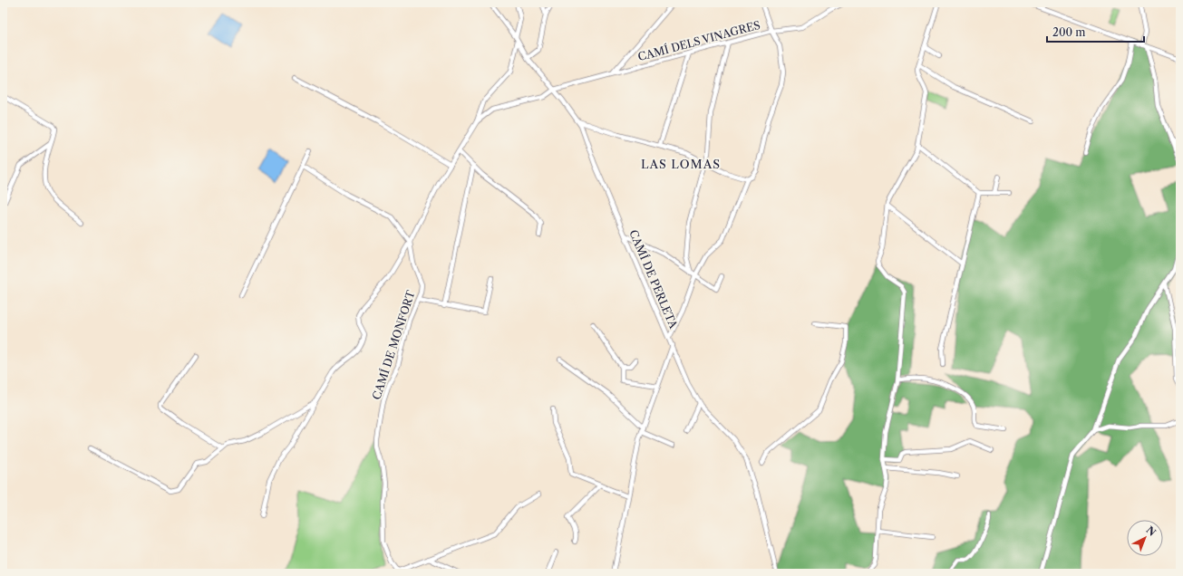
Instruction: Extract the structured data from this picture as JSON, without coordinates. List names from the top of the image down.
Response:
{
  "streets": {
    "street": ["CAMÍ DELS VINAGRES", "CAMÍ DE PERLETA", "CAMÍ DE MONFORT"]
  },
  "crossings": [
    ["CAMÍ DELS VINAGRES", "CAMÍ DE PERLETA"]
  ],
  "districts": ["LAS LOMAS"],
  "scale_bar": "200 m",
  "north": "top right"
}
